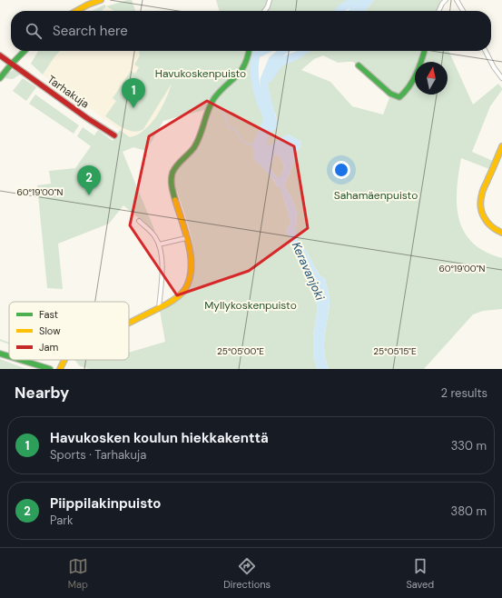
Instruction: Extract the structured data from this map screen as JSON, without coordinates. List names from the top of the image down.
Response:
{
  "streets": {
    "street": ["Tarhakuja"]
  },
  "water": ["Keravanjoki"],
  "parks": ["Havukoskenpuisto", "Sahamäenpuisto", "Myllykoskenpuisto"],
  "legend": ["Fast", "Slow", "Jam"],
  "north": "top",
  "page": {
    "search": "Search here",
    "pins": ["1", "2"],
    "heading": ["Nearby", "2 results"],
    "list": [
      {
        "mark": "1",
        "name": "Havukosken koulun hiekkakenttä",
        "note": "Sports · Tarhakuja",
        "value": "330 m"
      },
      {
        "mark": "2",
        "name": "Piippilakinpuisto",
        "note": "Park",
        "value": "380 m"
      }
    ],
    "nav": ["Map", "Directions", "Saved"]
  },
  "coordinates": ["60°19'00\"N", "25°05'00\"E", "25°05'15\"E"]
}
